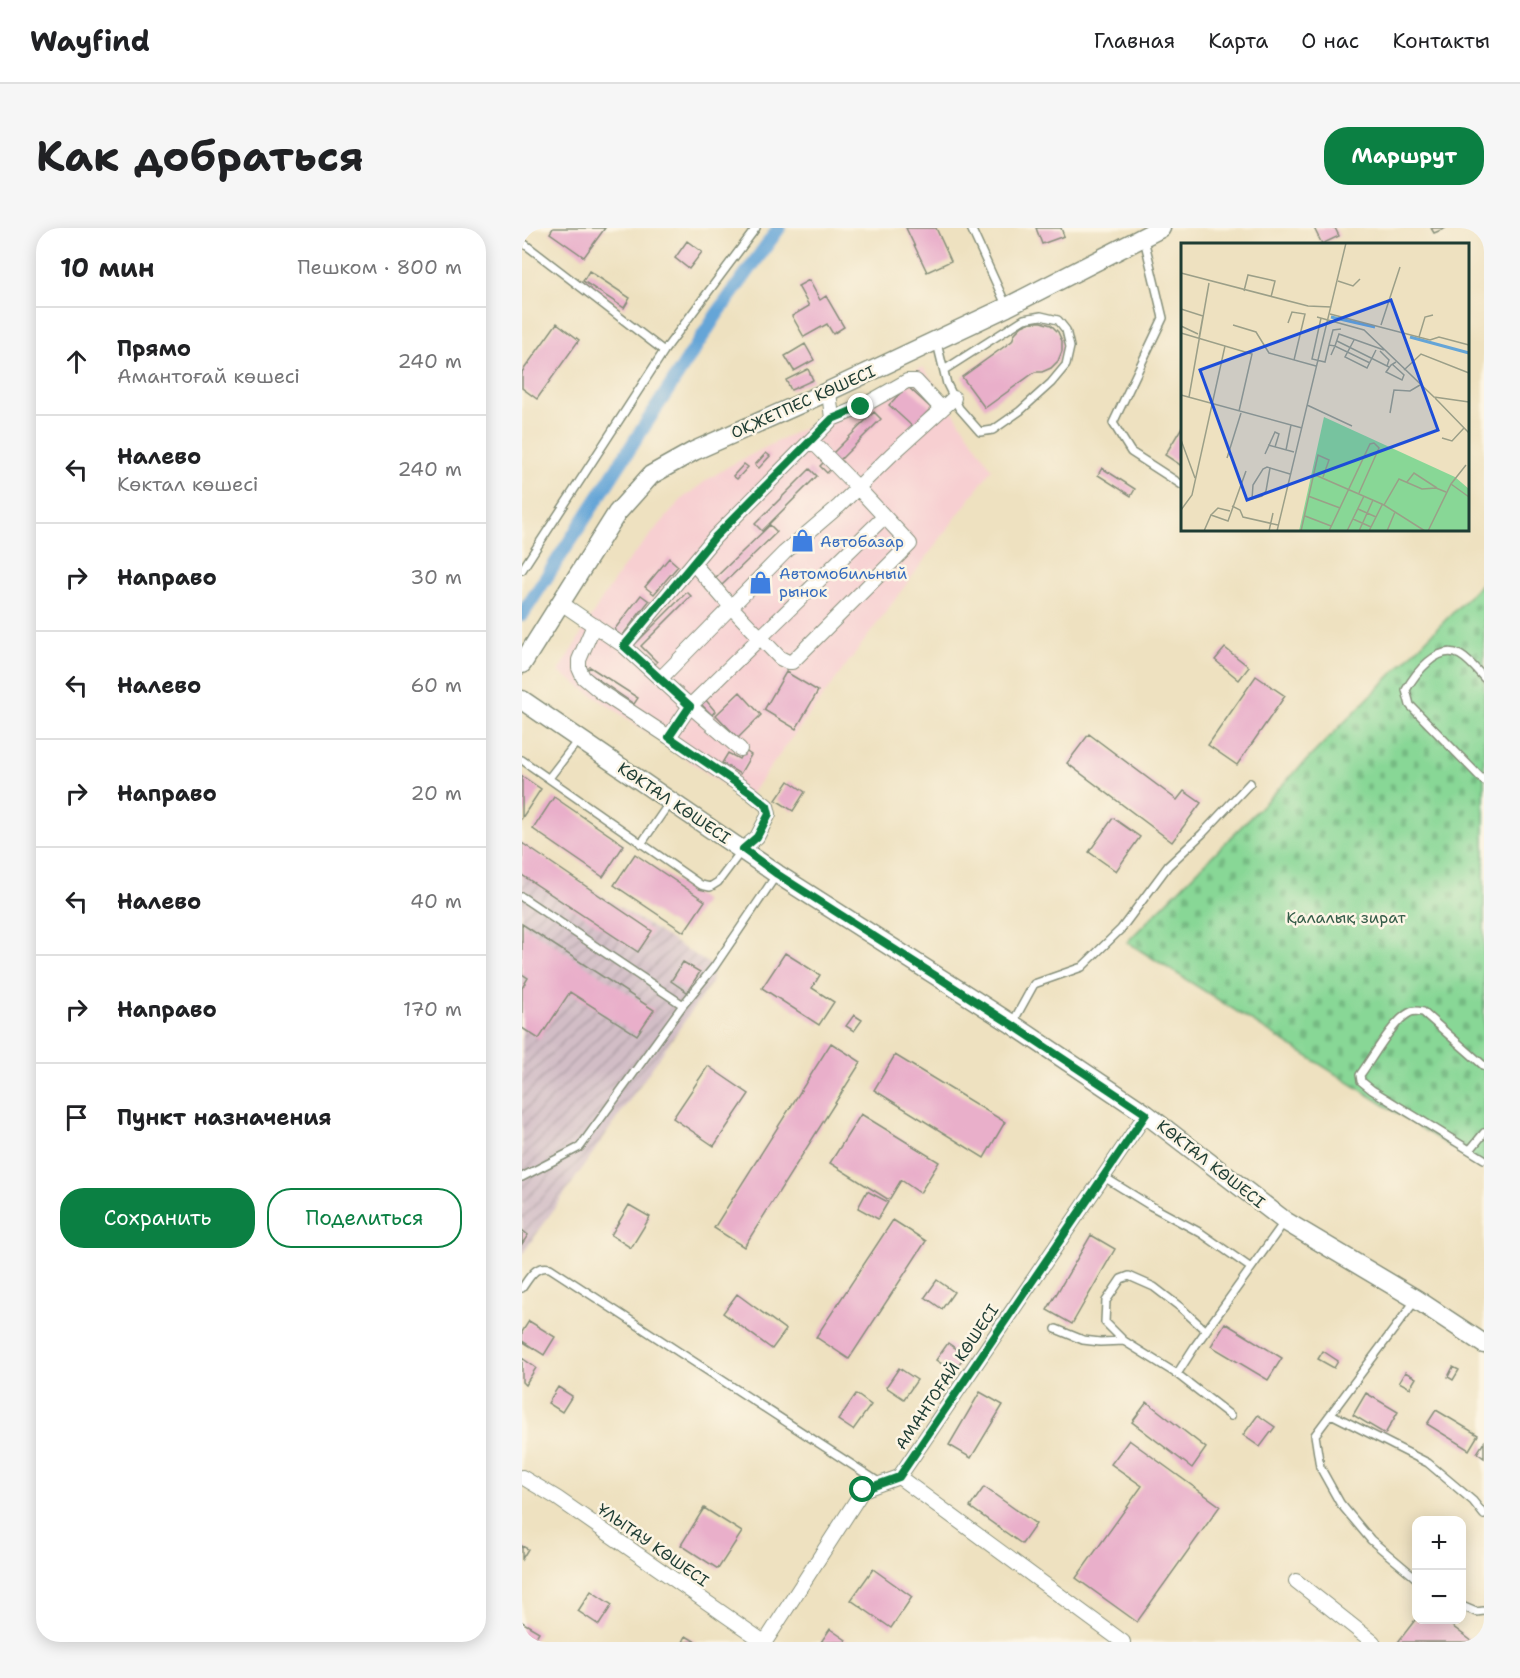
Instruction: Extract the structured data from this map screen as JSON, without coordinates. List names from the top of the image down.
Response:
{
  "streets": {
    "street": [
      "ОҚЖЕТПЕС КӨШЕСІ",
      "КӨКТАЛ КӨШЕСІ",
      "АМАНТОҒАЙ КӨШЕСІ",
      "ҰЛЫТАУ КӨШЕСІ"
    ]
  },
  "crossings": [
    ["КӨКТАЛ КӨШЕСІ", "АМАНТОҒАЙ КӨШЕСІ"]
  ],
  "parks": ["Қалалық зират"],
  "places": {
    "shop": ["Автобазар", "Автомобильный рынок"]
  },
  "page": {
    "header": "Wayfind",
    "nav": [
      "Главная",
      "Карта",
      "О нас",
      "Контакты"
    ],
    "buttons": [
      "Маршрут",
      ["Сохранить", "Поделиться"]
    ],
    "title": "Как добраться",
    "heading": ["10 мин", "Пешком · 800 m"],
    "list": [
      ["Прямо", "Амантоғай көшесі", "240 m"],
      ["Налево", "Көктал көшесі", "240 m"],
      ["Направо", "30 m"],
      ["Налево", "60 m"],
      ["Направо", "20 m"],
      ["Налево", "40 m"],
      ["Направо", "170 m"],
      "Пункт назначения"
    ],
    "map_buttons": ["+", "−"]
  }
}
